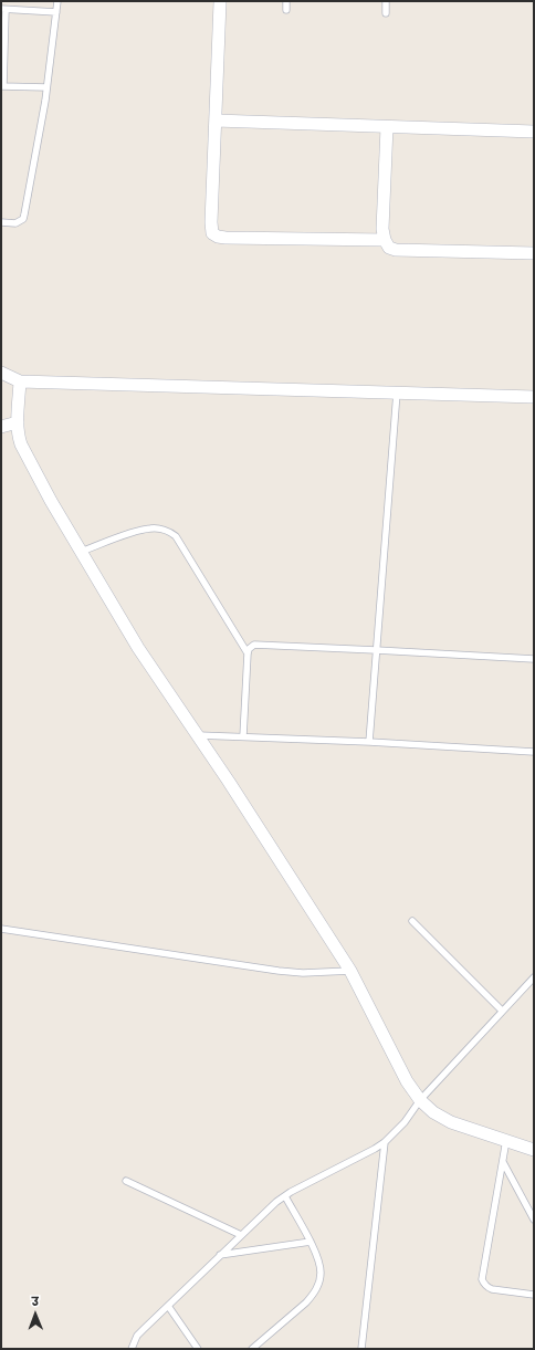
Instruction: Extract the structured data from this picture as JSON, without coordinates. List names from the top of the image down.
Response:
{
  "north": "top"
}
